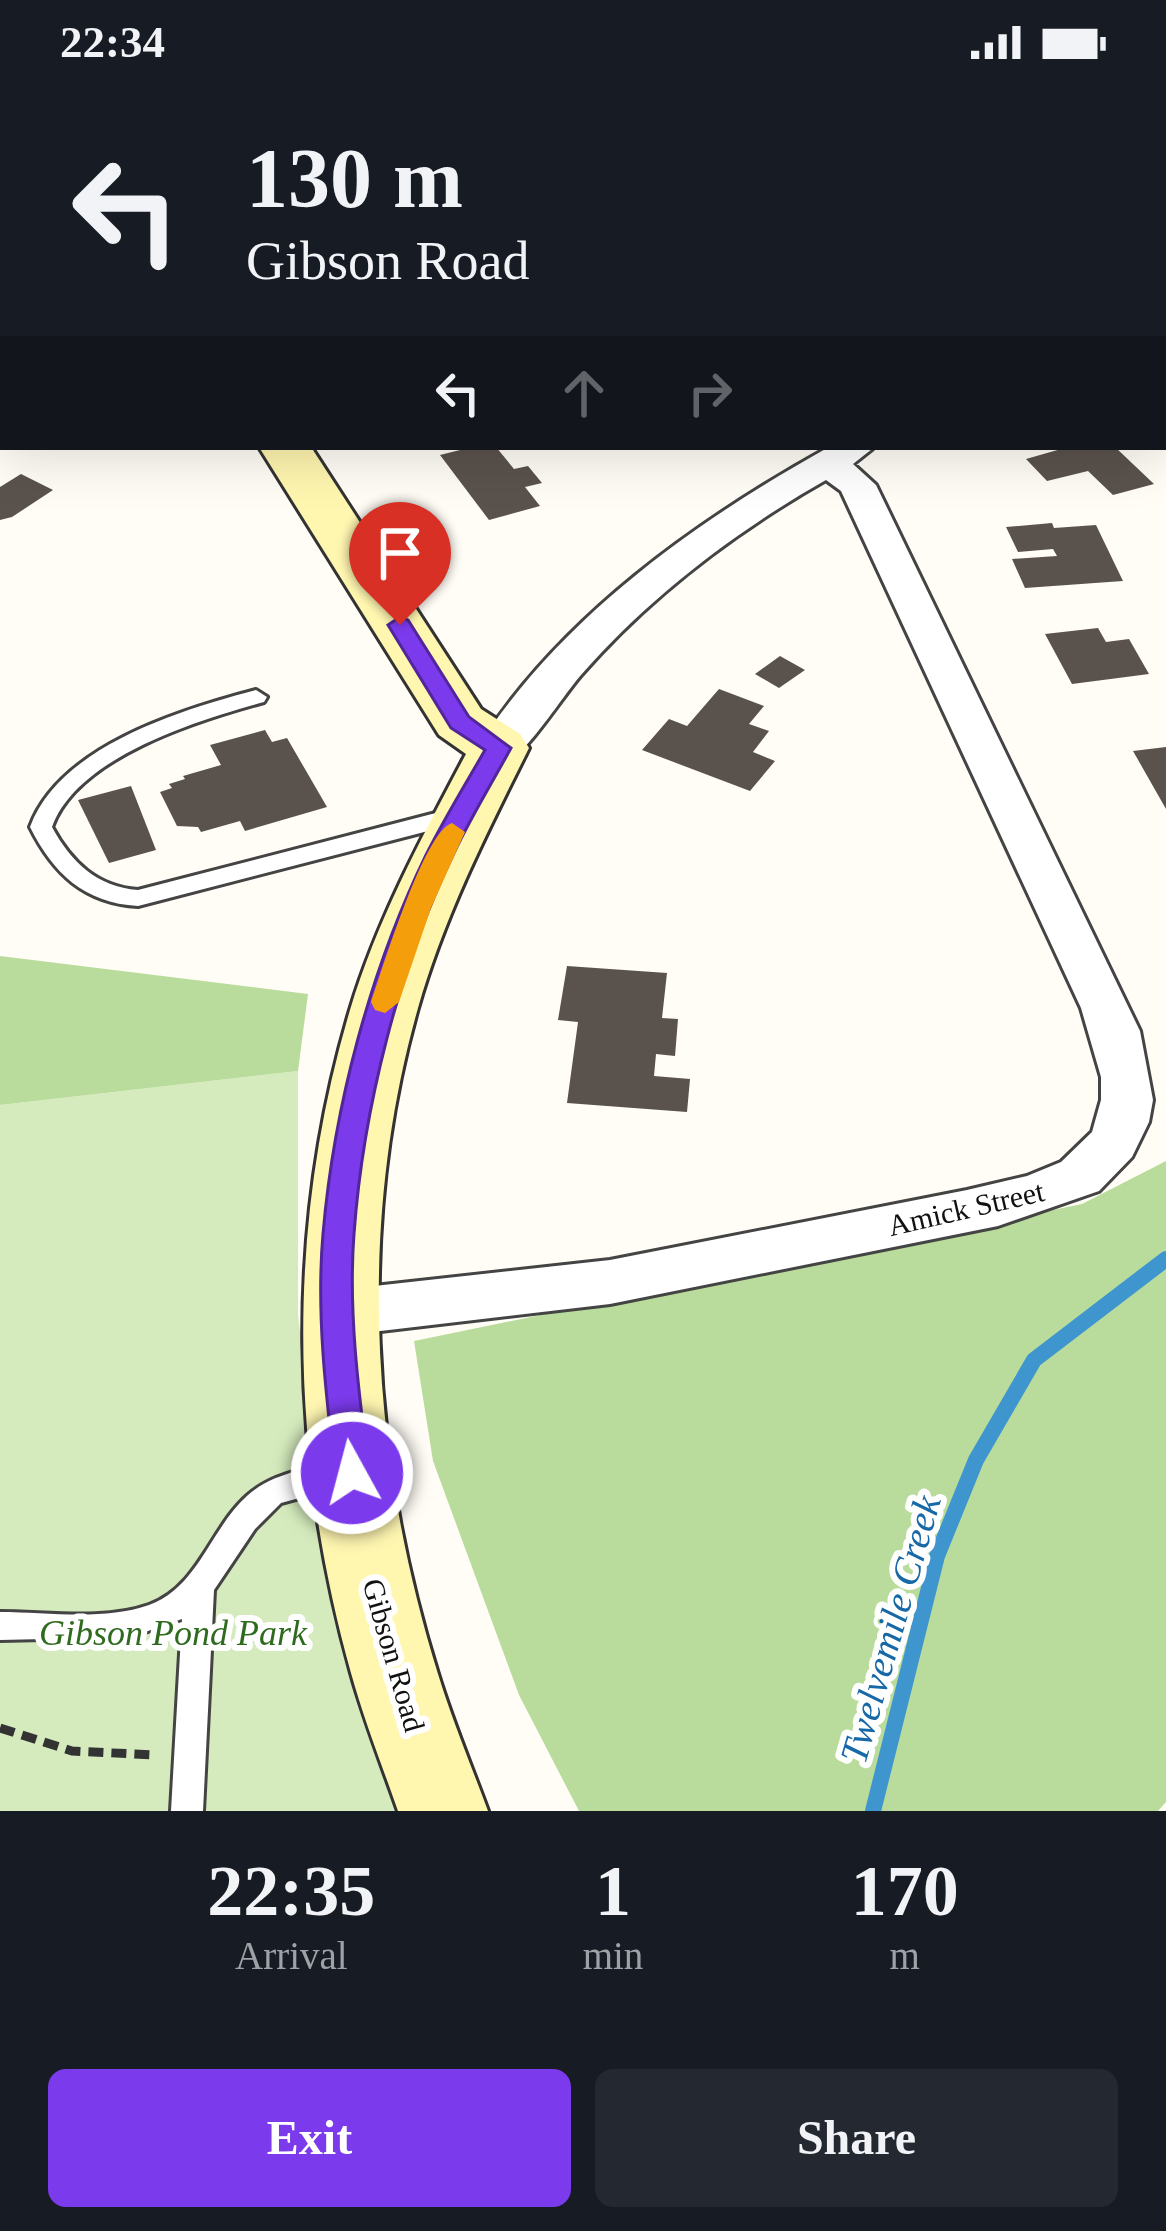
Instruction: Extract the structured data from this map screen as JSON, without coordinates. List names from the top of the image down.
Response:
{
  "streets": {
    "street": ["Amick Street", "Gibson Road"]
  },
  "crossings": [
    ["Amick Street", "Gibson Road"]
  ],
  "water": ["Twelvemile Creek"],
  "parks": ["Gibson Pond Park"],
  "page": {
    "status": "22:34",
    "turn": ["130 m", "Gibson Road"],
    "eta": [
      "22:35",
      "Arrival",
      "1",
      "min",
      "170",
      "m"
    ],
    "buttons": ["Exit", "Share"]
  }
}
